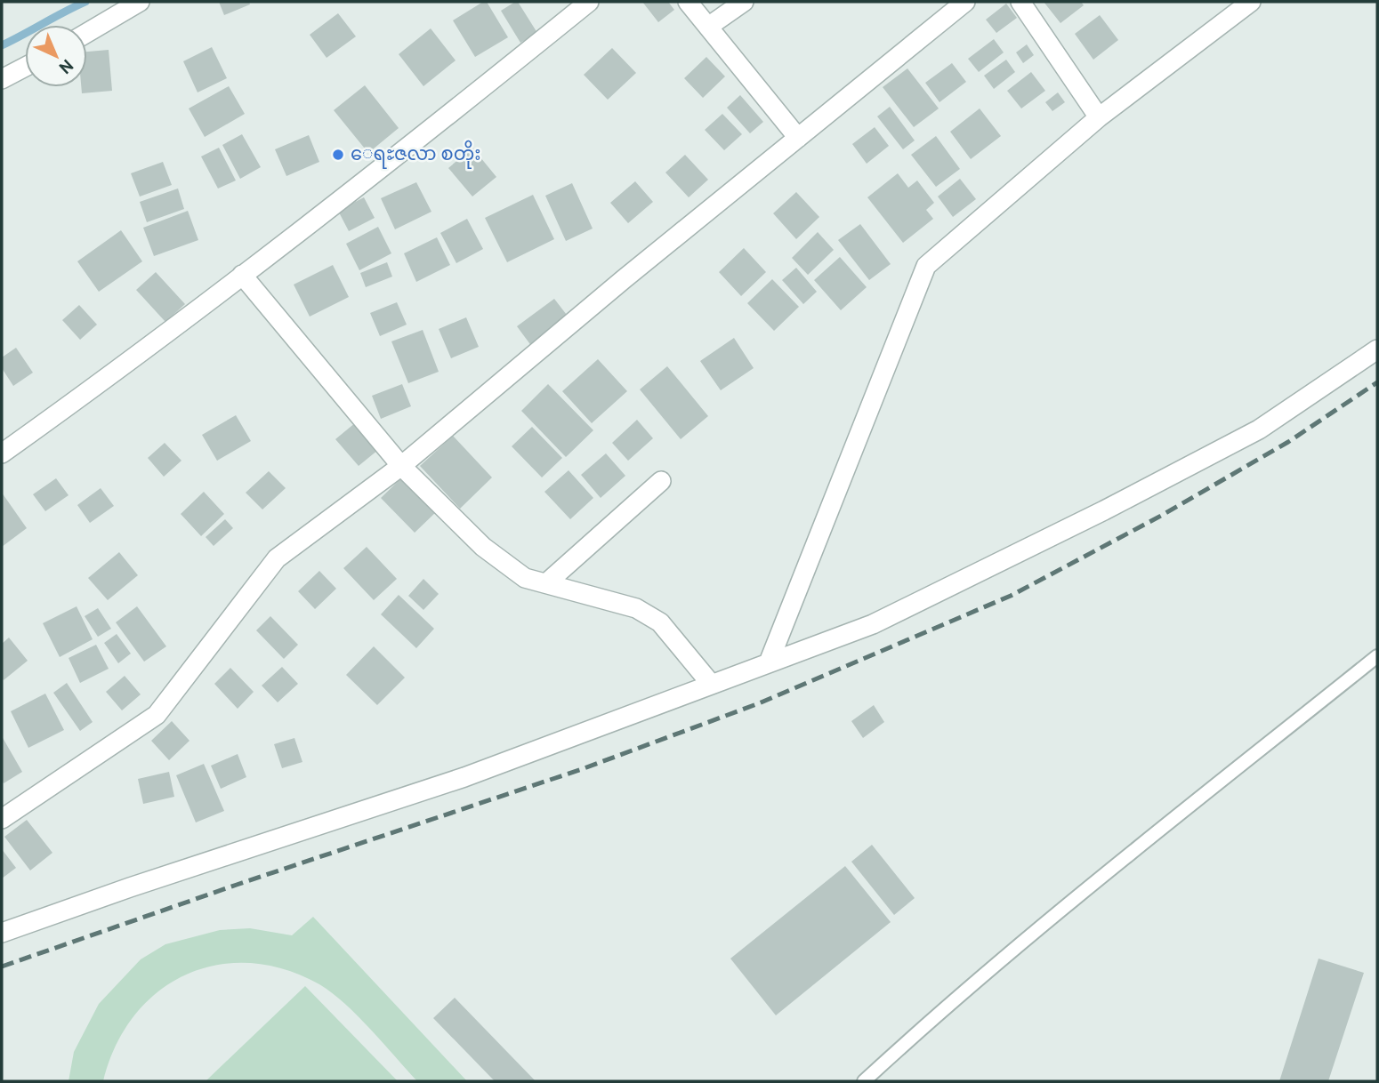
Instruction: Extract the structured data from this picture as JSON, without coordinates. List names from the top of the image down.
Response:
{
  "places": ["ေရႊဇလာ စတိုး"],
  "north": "bottom right"
}
